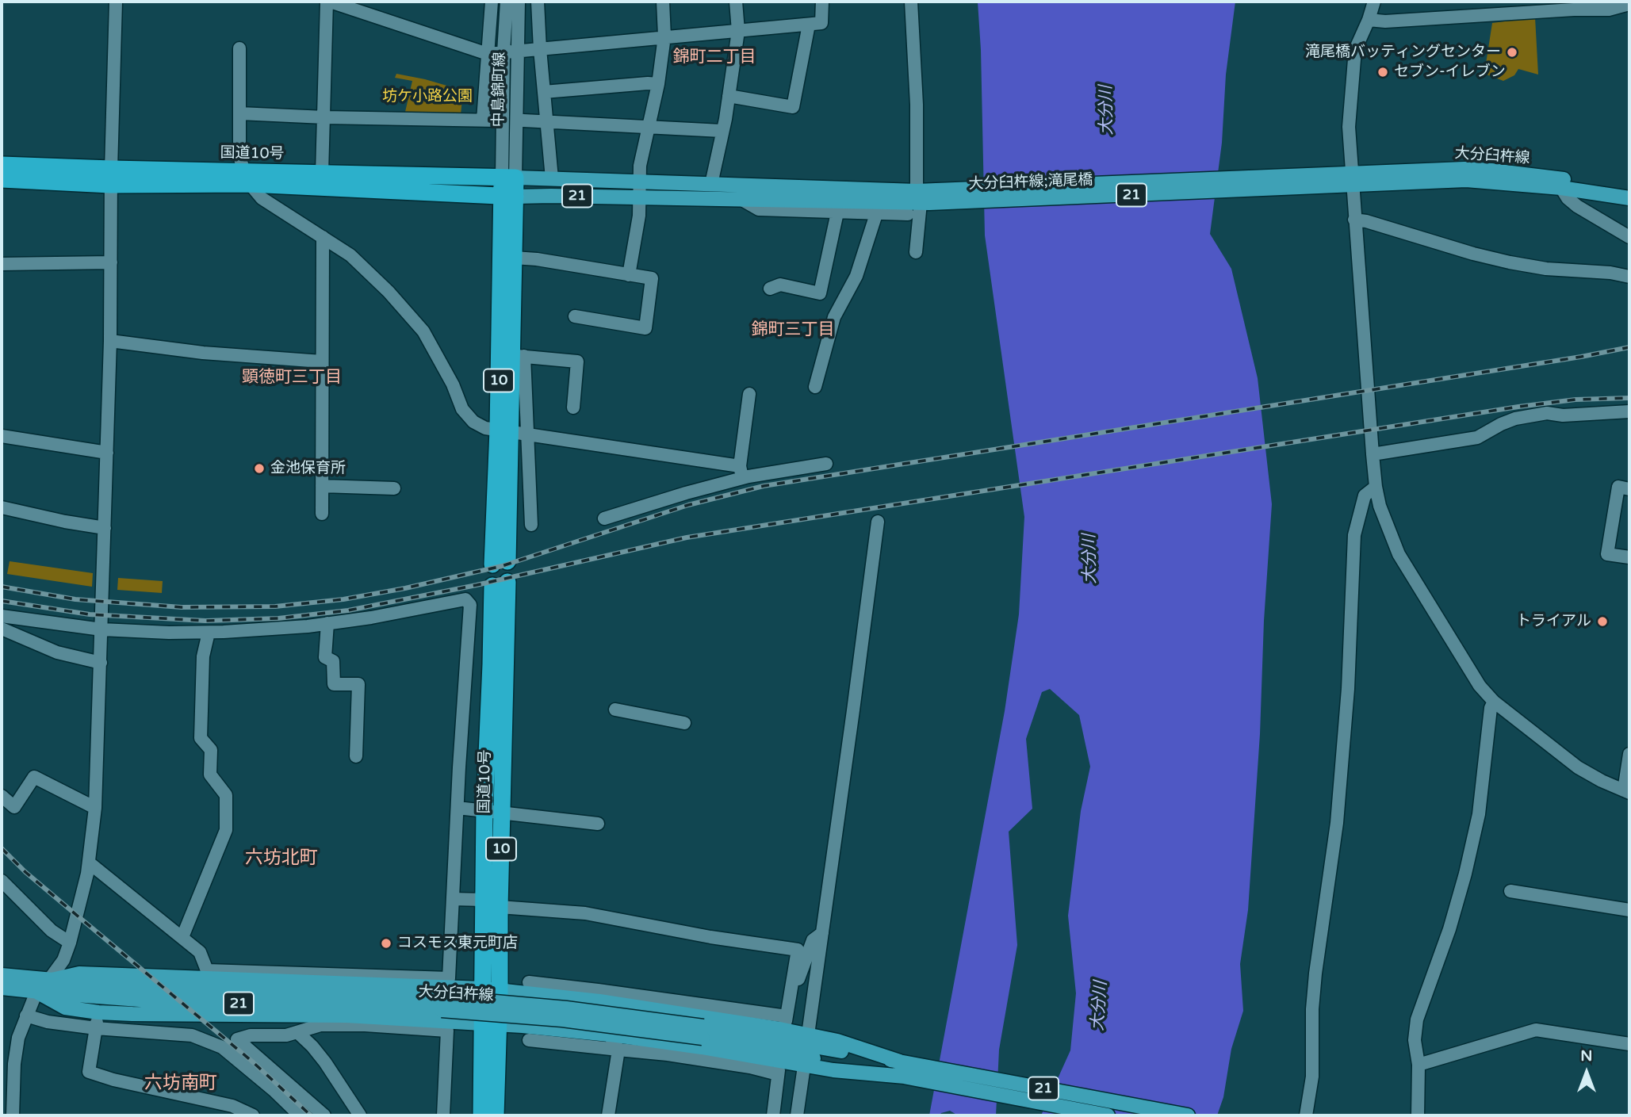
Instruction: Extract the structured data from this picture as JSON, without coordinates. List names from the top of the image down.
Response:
{
  "streets": {
    "highway": ["国道10号", "10"],
    "main road": ["大分臼杵線", "大分臼杵線;滝尾橋", "21"],
    "street": ["中島錦町線"]
  },
  "crossings": [
    ["中島錦町線", "国道10号"],
    ["中島錦町線", "21"],
    ["中島錦町線", "10"],
    ["国道10号", "21"],
    ["国道10号", "10"],
    ["大分臼杵線", "大分臼杵線;滝尾橋"],
    ["大分臼杵線", "21"],
    ["大分臼杵線;滝尾橋", "21"],
    ["21", "10"]
  ],
  "districts": [
    "錦町二丁目",
    "錦町三丁目",
    "顕徳町三丁目",
    "六坊北町",
    "六坊南町"
  ],
  "water": ["大分川"],
  "parks": ["坊ケ小路公園"],
  "places": [
    "滝尾橋バッティングセンター",
    "セブン-イレブン",
    "金池保育所",
    "トライアル",
    "コスモス東元町店"
  ],
  "north": "top"
}
